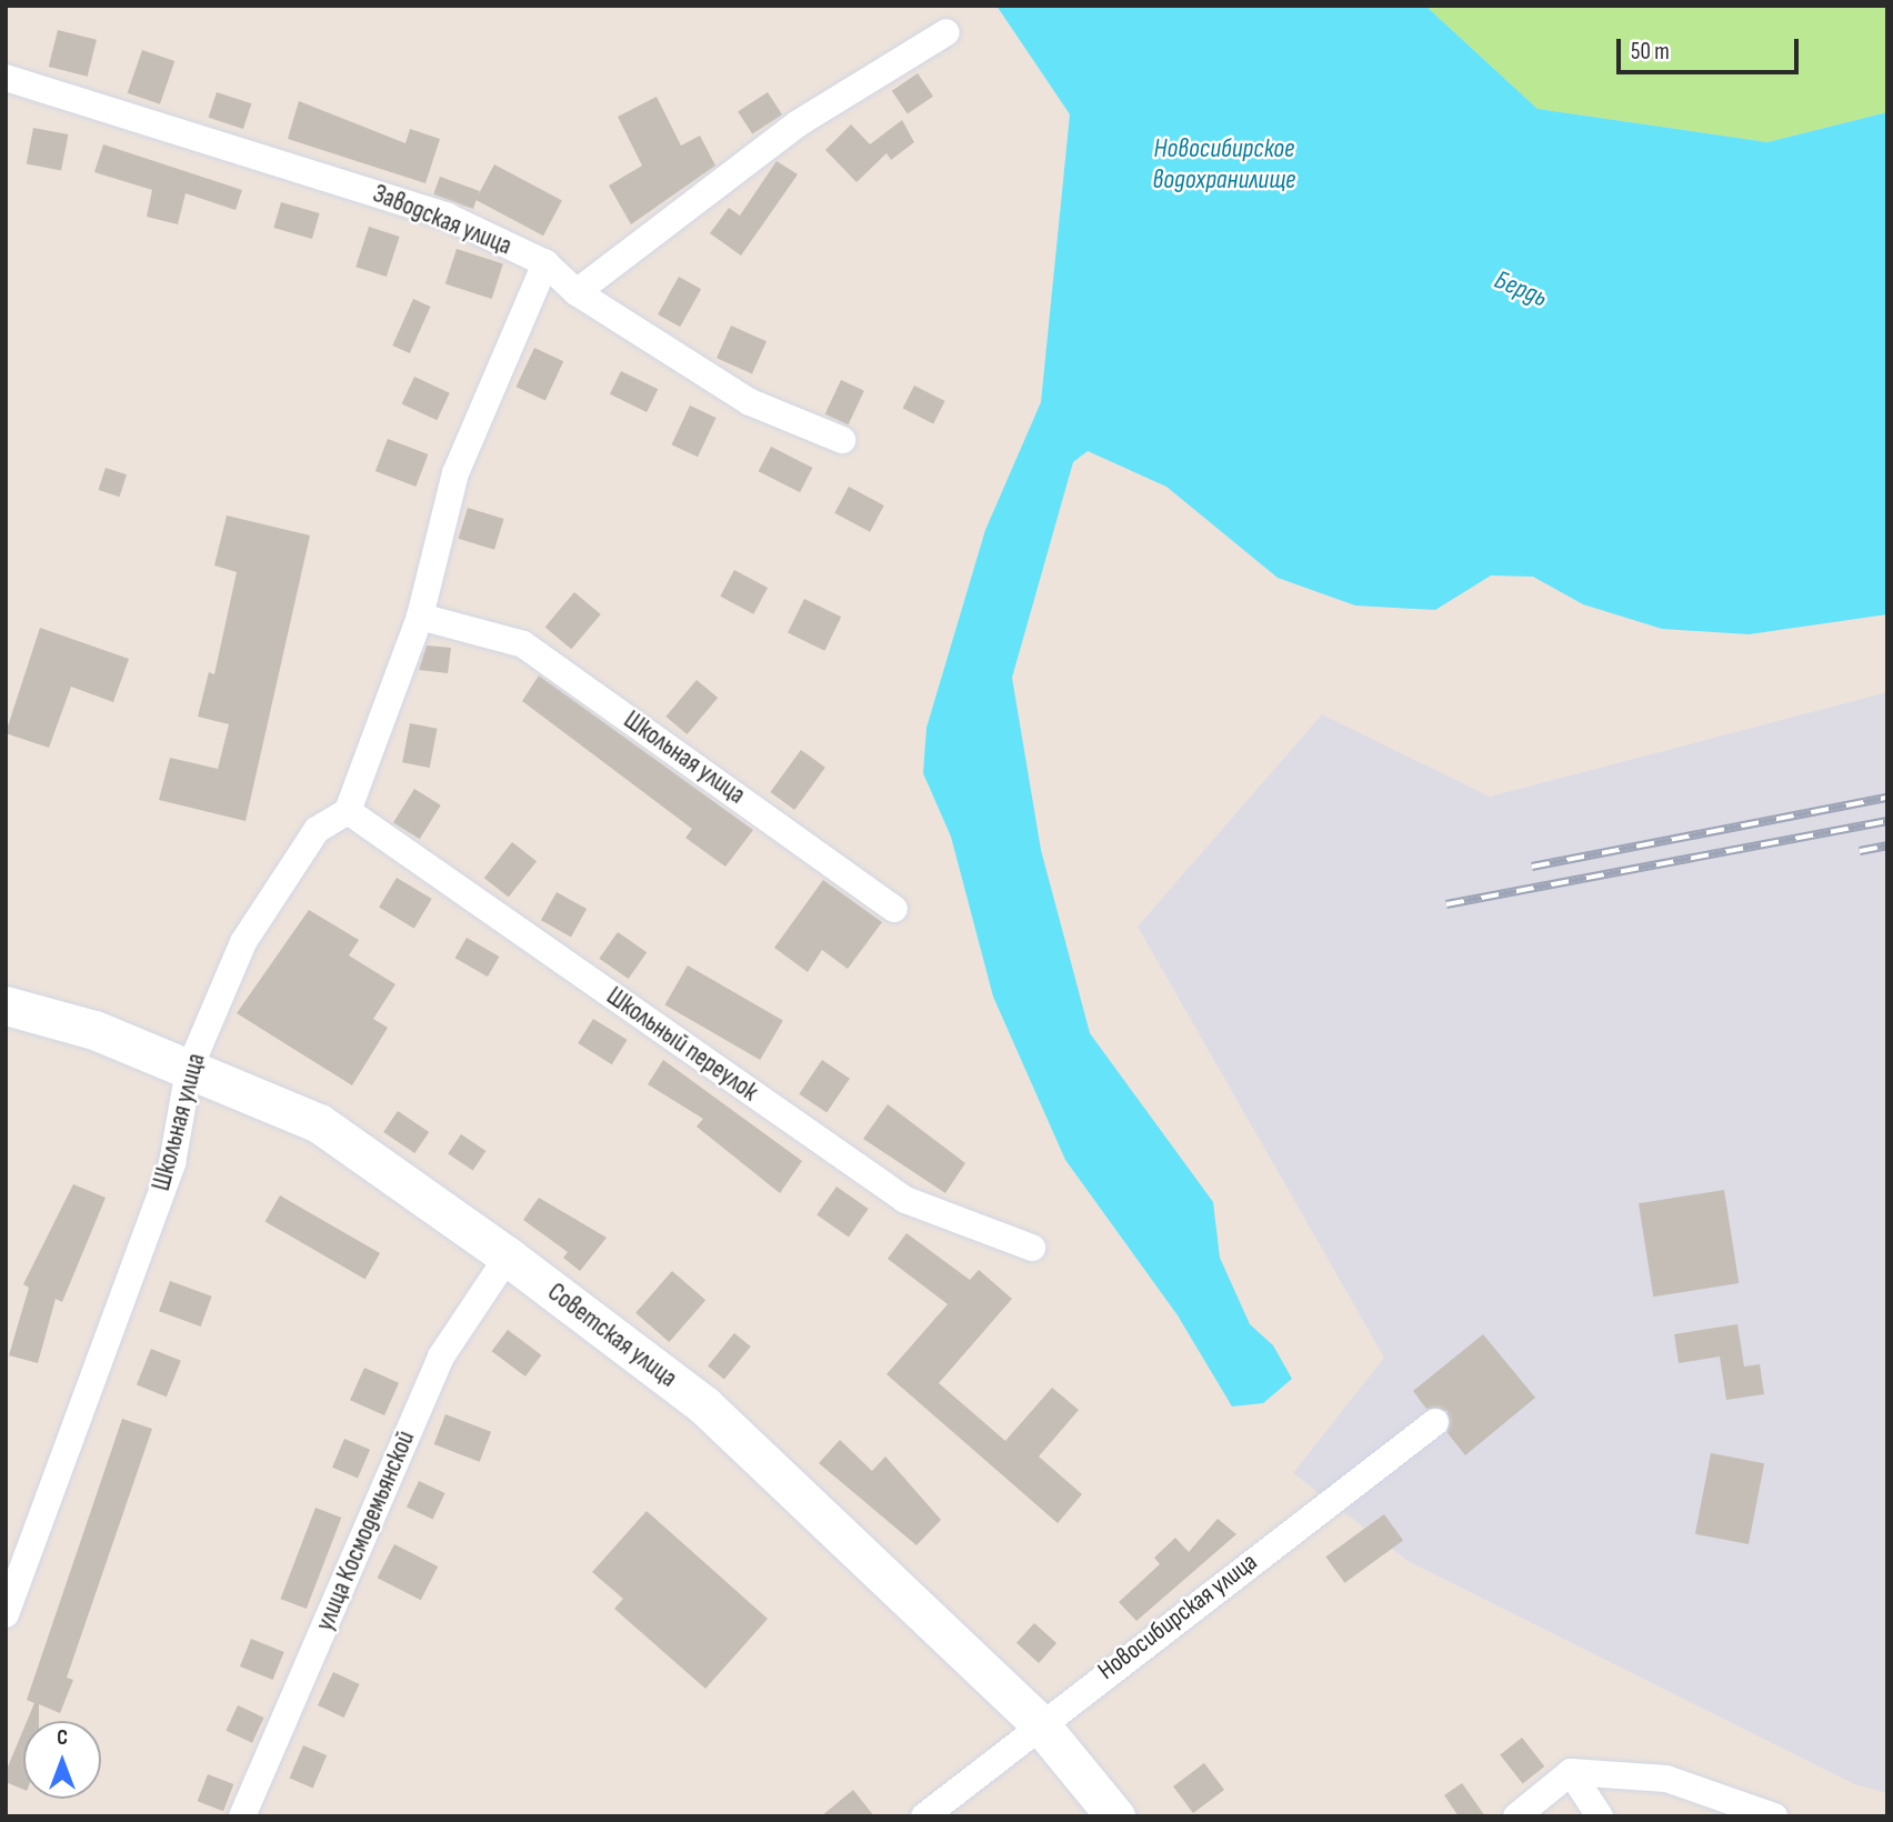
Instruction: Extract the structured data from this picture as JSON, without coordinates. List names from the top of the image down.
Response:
{
  "streets": {
    "main road": ["Советская улица"],
    "street": [
      "Заводская улица",
      "Школьная улица",
      "Школьный переулок",
      "улица Космодемьянской",
      "Новосибирская улица"
    ]
  },
  "crossings": [
    ["Школьная улица", "Школьный переулок"],
    ["Школьная улица", "Советская улица"],
    ["Советская улица", "улица Космодемьянской"],
    ["Советская улица", "Новосибирская улица"]
  ],
  "water": ["Новосибирское водохранилище", "Бердь"],
  "scale_bar": "50 m",
  "north": "top"
}
